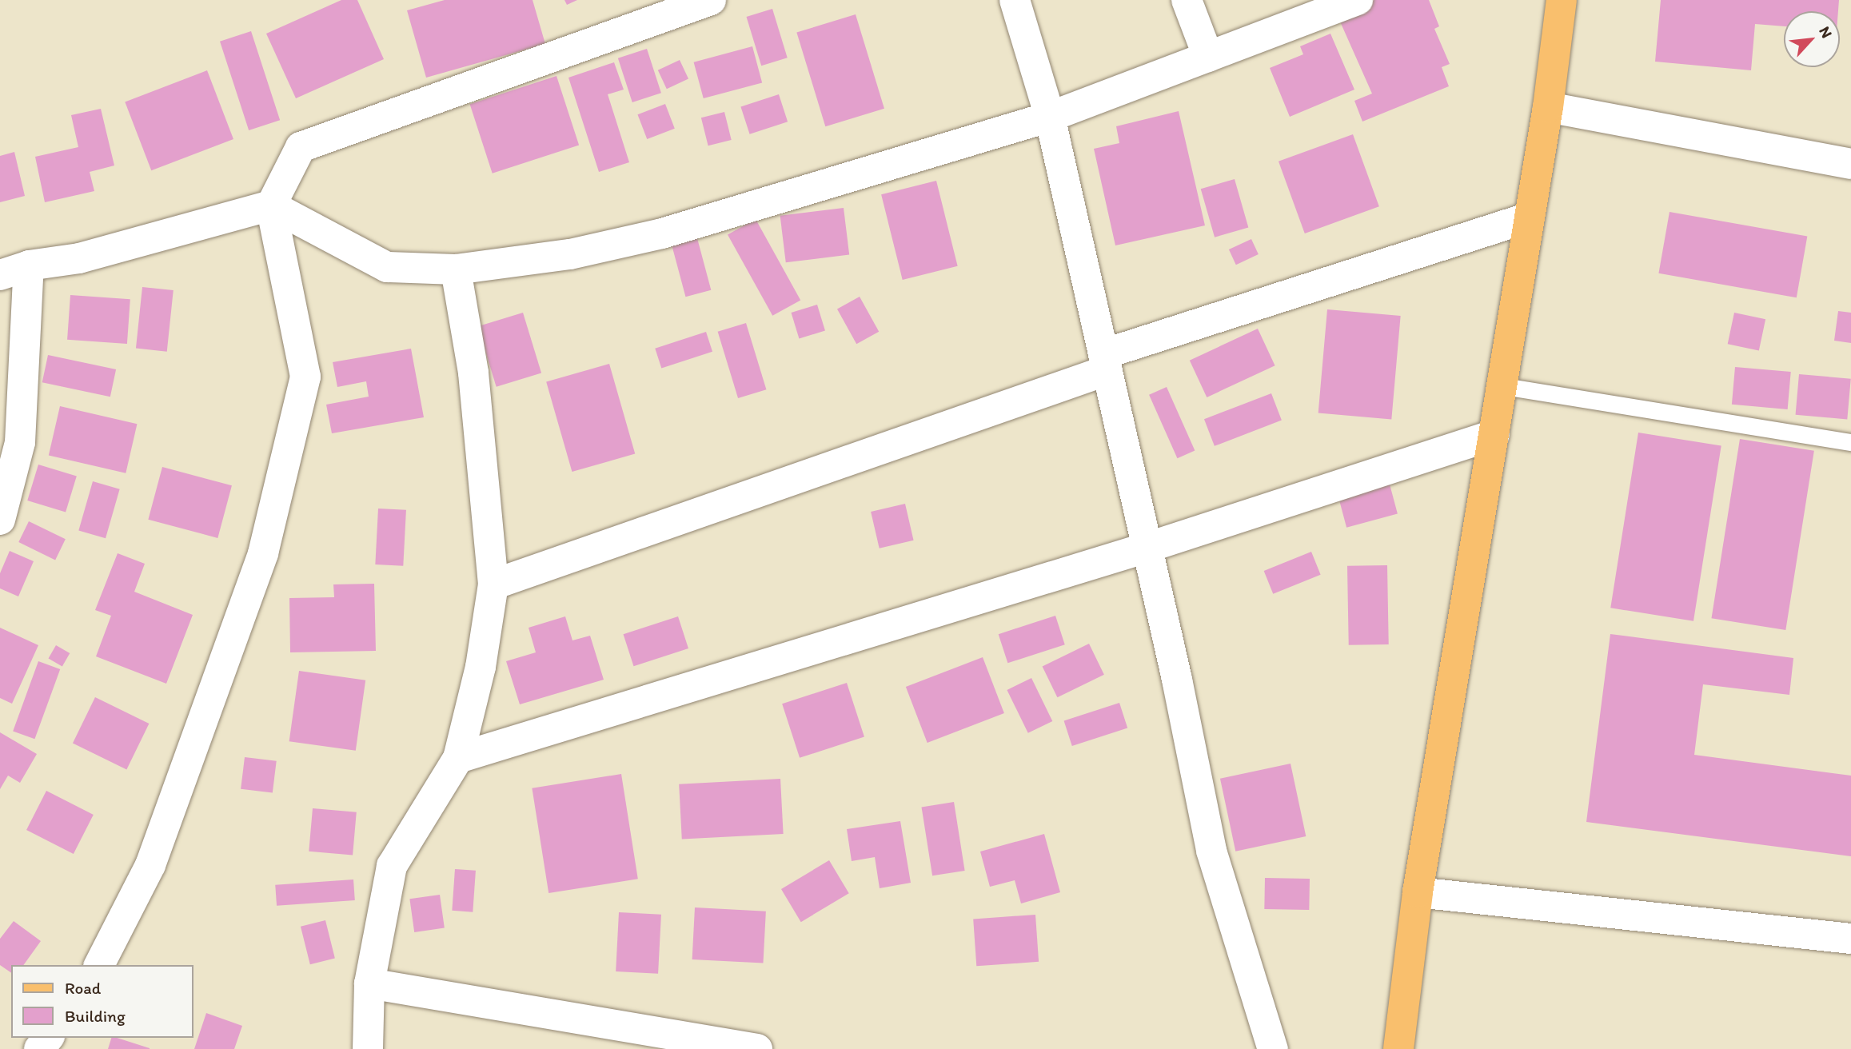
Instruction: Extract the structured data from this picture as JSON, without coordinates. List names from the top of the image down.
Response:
{
  "legend": ["Road", "Building"],
  "north": "top right"
}
